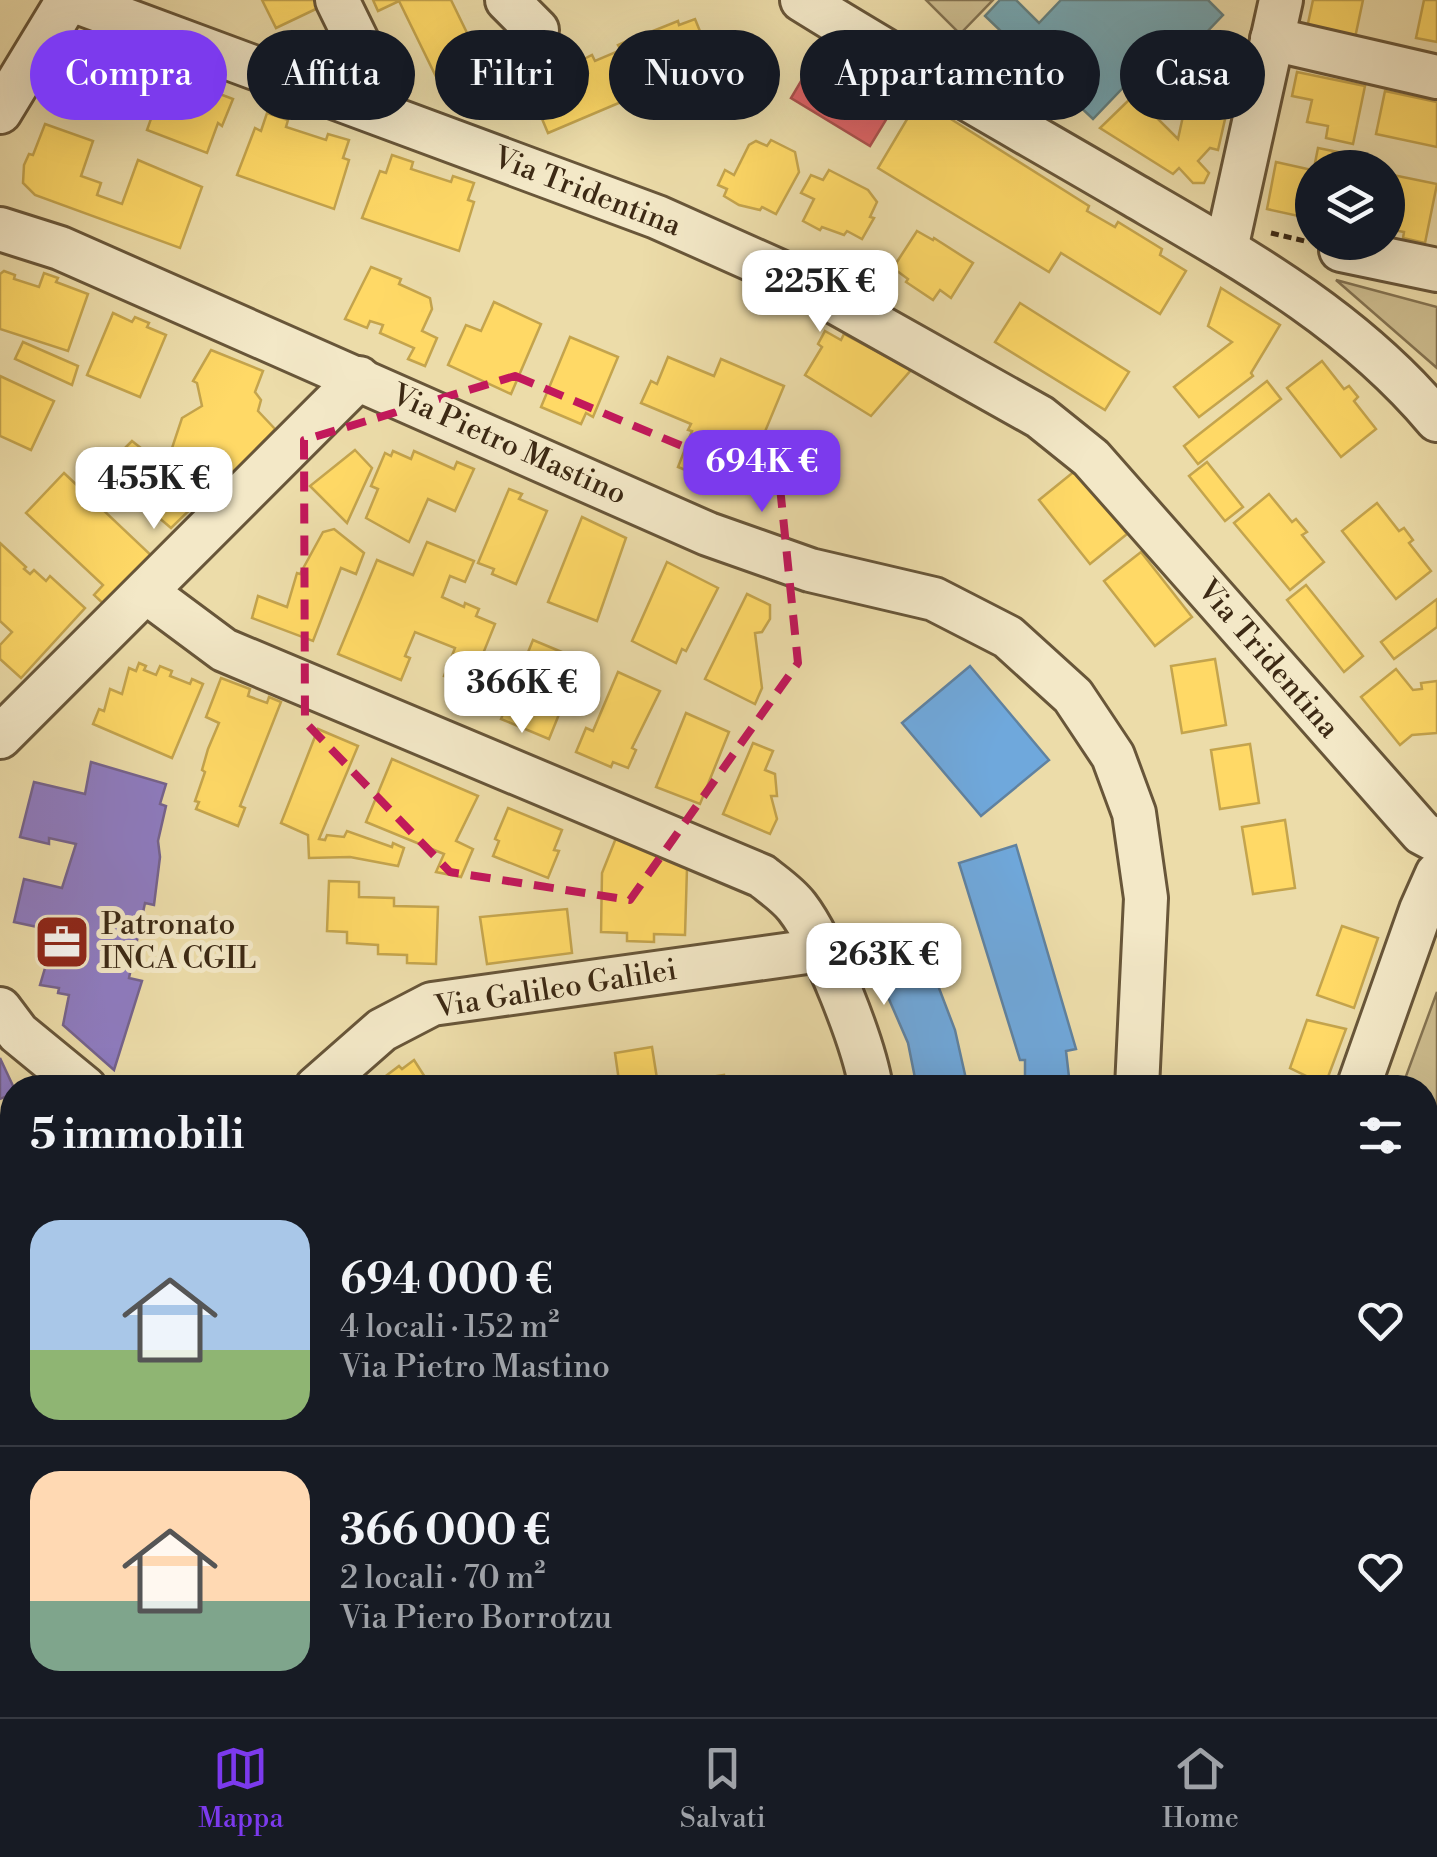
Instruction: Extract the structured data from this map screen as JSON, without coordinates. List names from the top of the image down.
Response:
{
  "streets": {
    "street": ["Via Tridentina", "Via Pietro Mastino", "Via Galileo Galilei"]
  },
  "places": {
    "office": ["Patronato INCA CGIL"]
  },
  "page": {
    "chip": [
      "Compra",
      "Affitta",
      "Filtri",
      "Nuovo",
      "Appartamento",
      "Casa"
    ],
    "price": [
      "225K €",
      "694K €",
      "455K €",
      "366K €",
      "263K €"
    ],
    "heading": "5 immobili",
    "list": [
      {
        "name": "694 000 €",
        "note": "4 locali · 152 m² · Via Pietro Mastino"
      },
      {
        "name": "366 000 €",
        "note": "2 locali · 70 m² · Via Piero Borrotzu"
      }
    ],
    "tabs": ["Mappa", "Salvati", "Home"]
  }
}
